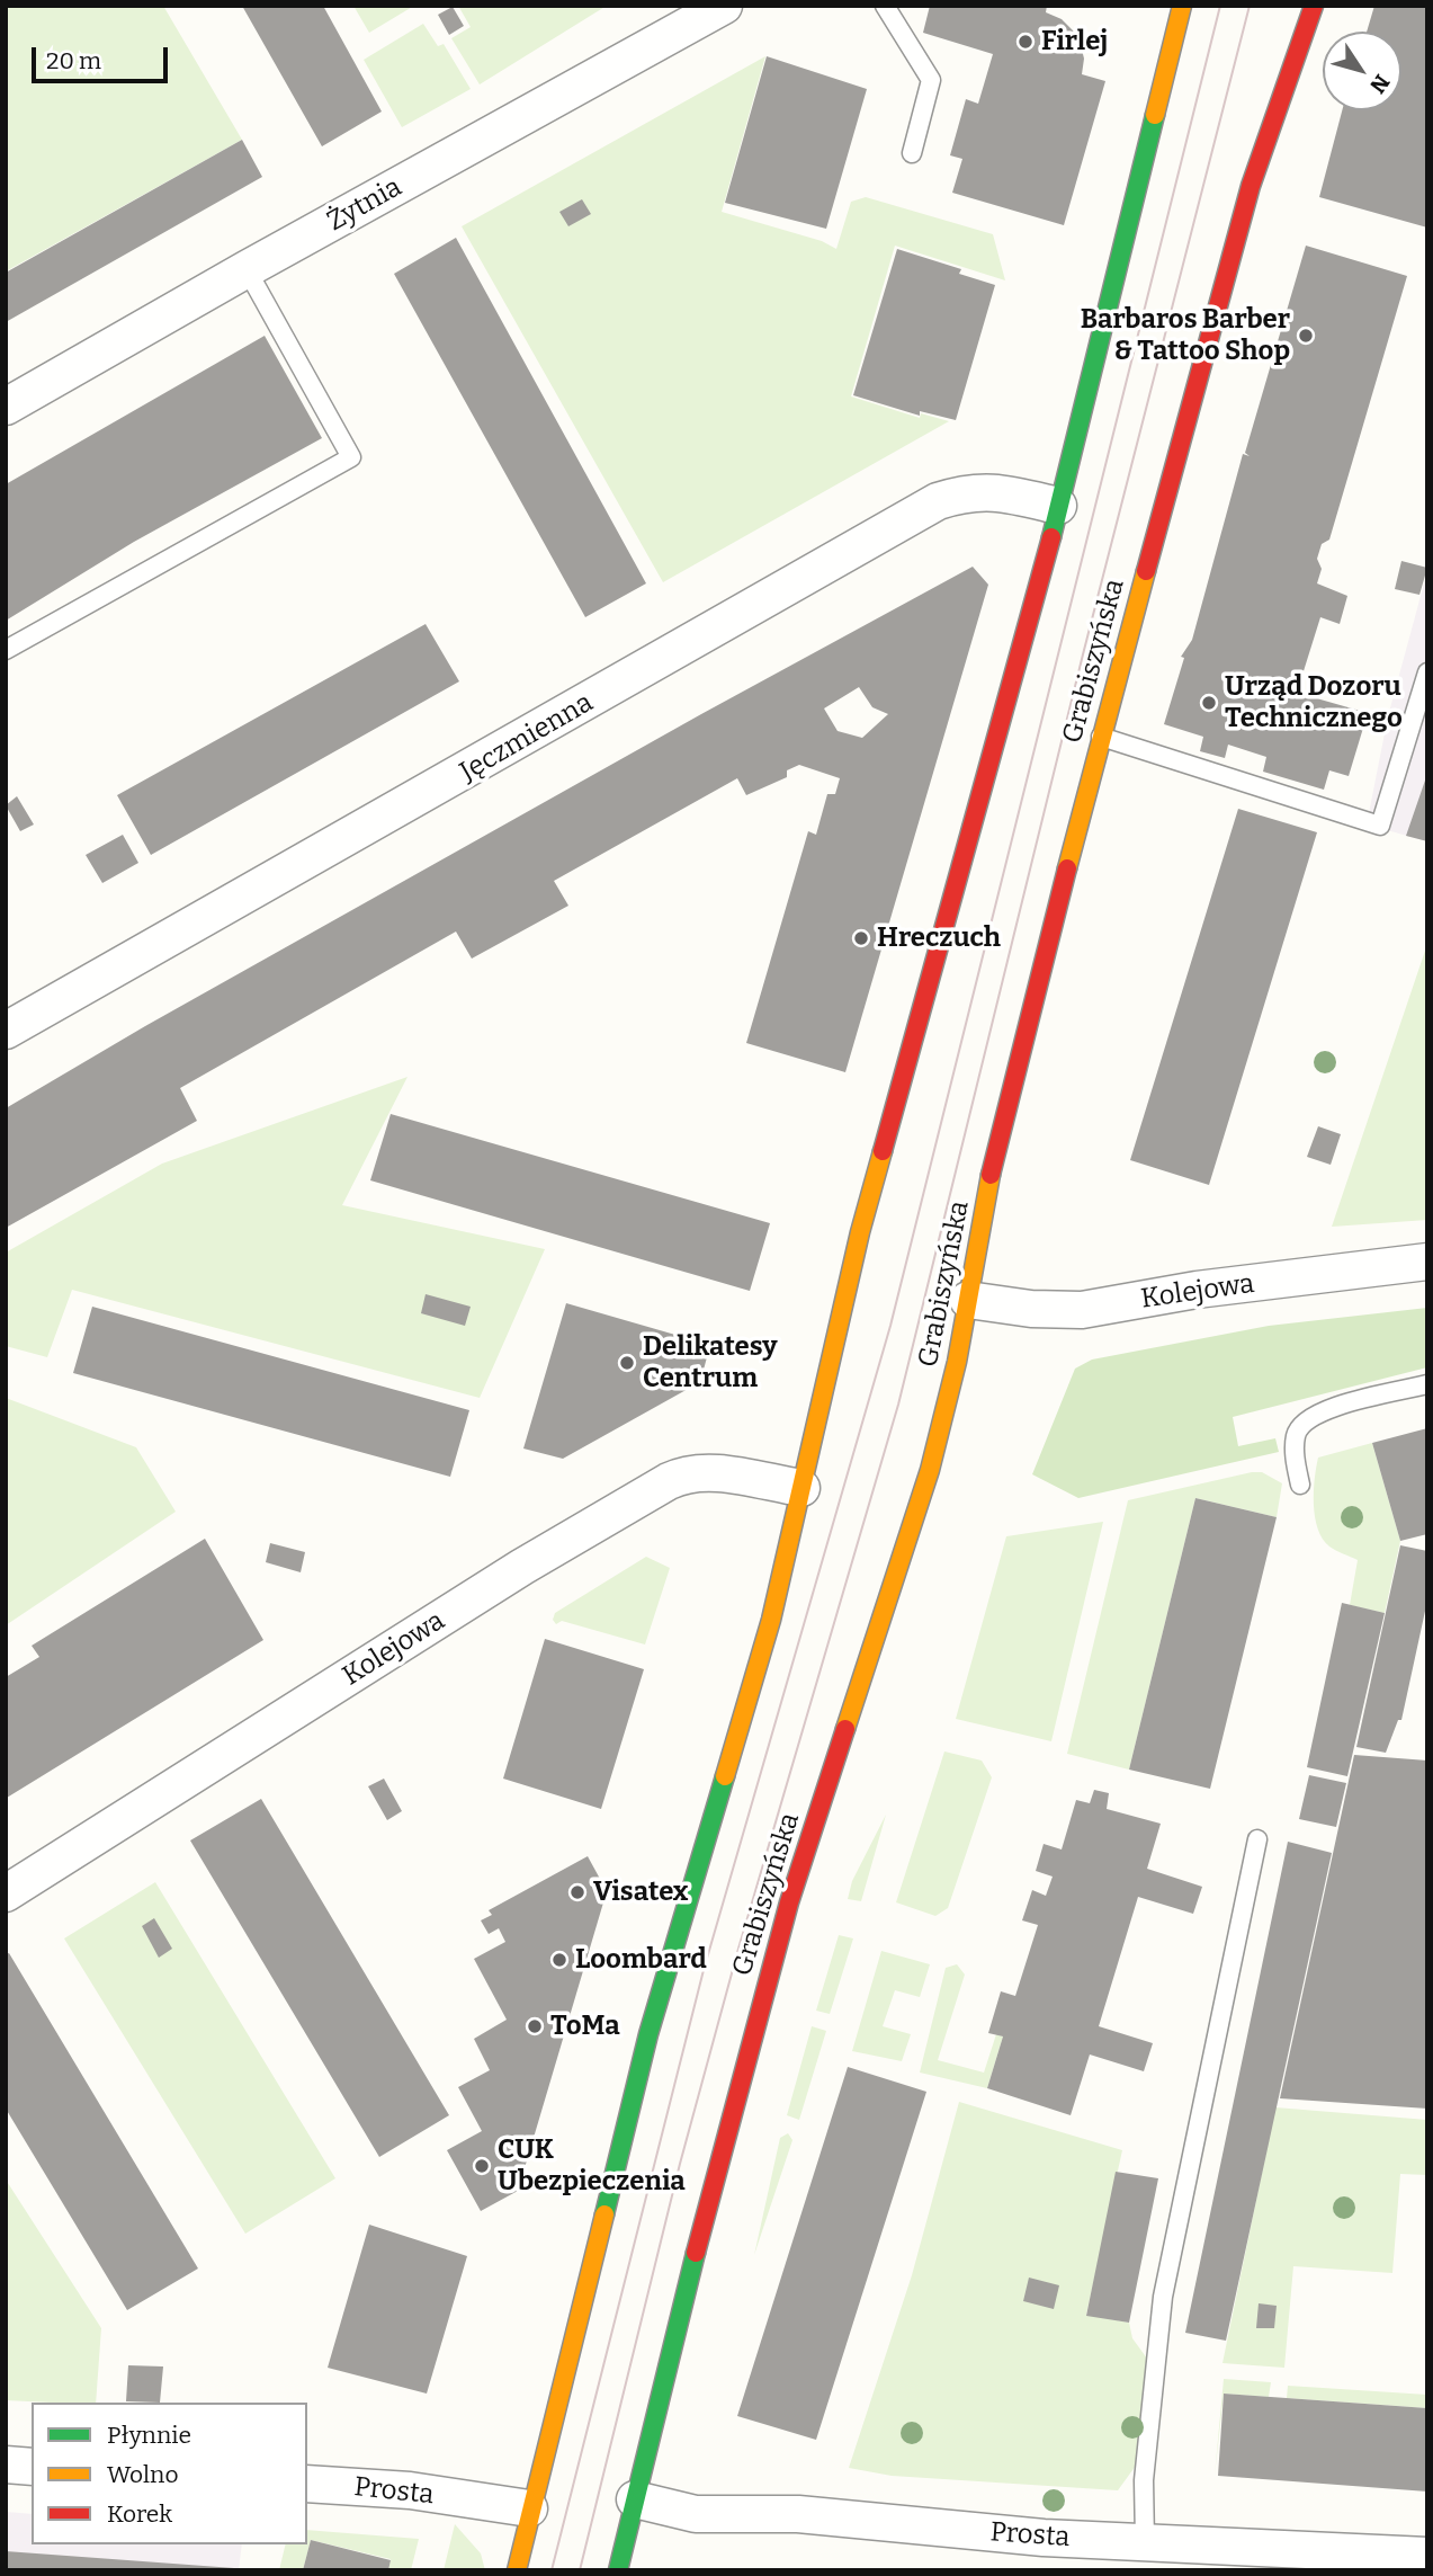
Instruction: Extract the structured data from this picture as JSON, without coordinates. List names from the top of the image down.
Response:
{
  "streets": {
    "main road": ["Grabiszyńska"],
    "street": [
      "Żytnia",
      "Jęczmienna",
      "Kolejowa",
      "Prosta"
    ]
  },
  "crossings": [
    ["Grabiszyńska", "Kolejowa"],
    ["Grabiszyńska", "Prosta"]
  ],
  "places": [
    "Firlej",
    "Barbaros Barber & Tattoo Shop",
    "Urząd Dozoru Technicznego",
    "Hreczuch",
    "Delikatesy Centrum",
    "Visatex",
    "Loombard",
    "ToMa",
    "CUK Ubezpieczenia"
  ],
  "legend": ["Płynnie", "Wolno", "Korek"],
  "scale_bar": "20 m",
  "north": "bottom right"
}
